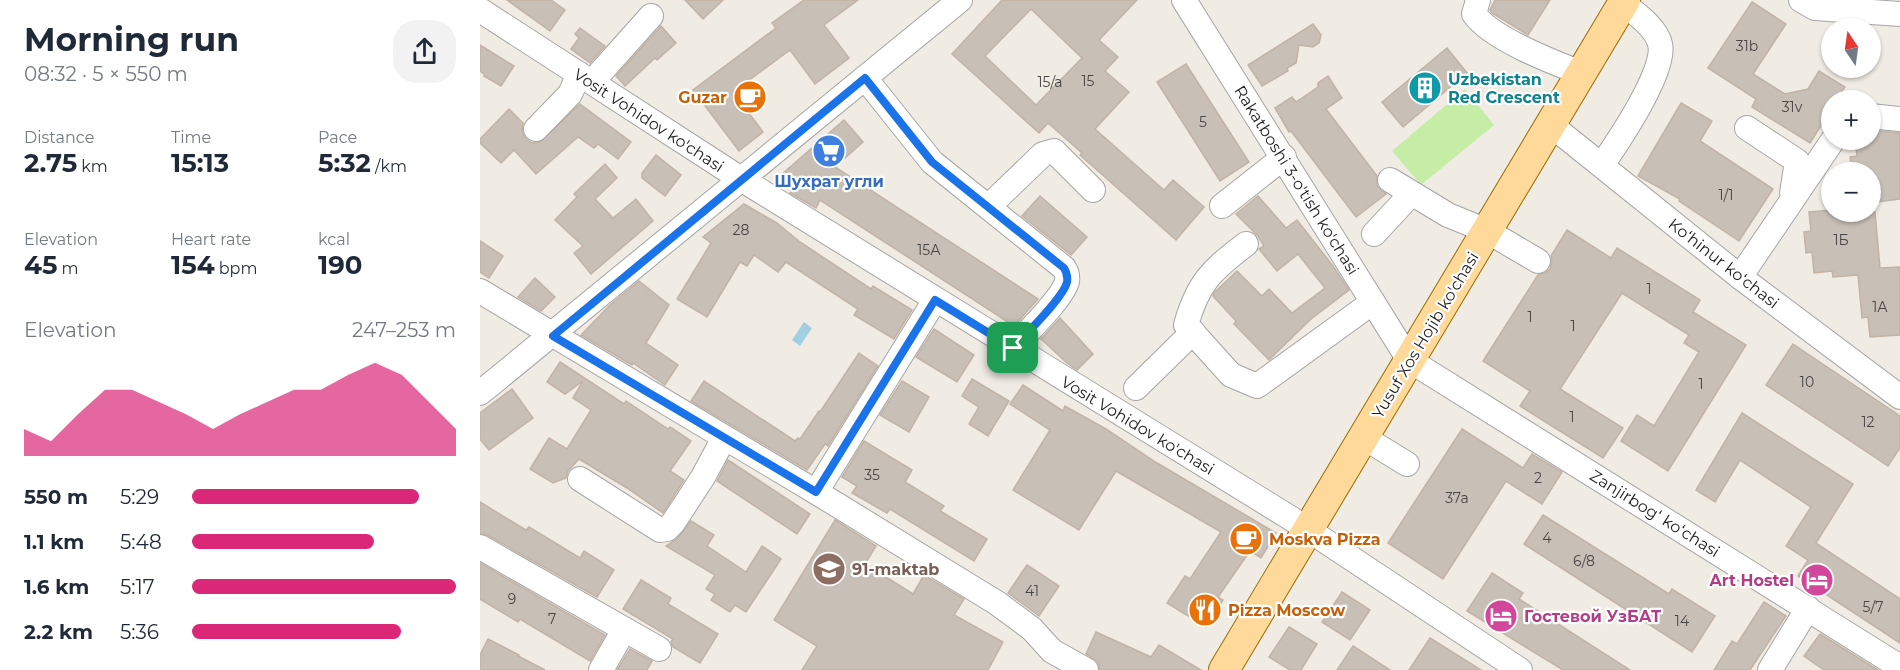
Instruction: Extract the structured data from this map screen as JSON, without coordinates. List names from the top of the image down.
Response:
{
  "streets": {
    "main road": ["Yusuf Xos Hojib ko'chasi"],
    "street": [
      "Vosit Vohidov ko'chasi",
      "Rakatboshi 3-o'tish ko'chasi",
      "Ko‘hinur ko‘chasi",
      "Zanjirbogʻ koʻchasi"
    ]
  },
  "crossings": [
    ["Vosit Vohidov ko'chasi", "Yusuf Xos Hojib ko'chasi"],
    ["Rakatboshi 3-o'tish ko'chasi", "Yusuf Xos Hojib ko'chasi"],
    ["Rakatboshi 3-o'tish ko'chasi", "Zanjirbogʻ koʻchasi"],
    ["Ko‘hinur ko‘chasi", "Yusuf Xos Hojib ko'chasi"],
    ["Yusuf Xos Hojib ko'chasi", "Zanjirbogʻ koʻchasi"]
  ],
  "places": {
    "building": ["Uzbekistan Red Crescent"],
    "cafe": ["Guzar", "Moskva Pizza"],
    "supermarket": ["Шухрат угли"],
    "school or university": ["91-maktab"],
    "hotel": ["Art Hostel", "Гостевой УзБАТ"],
    "restaurant": ["Pizza Moscow"]
  },
  "house_numbers": [
    "31b",
    "15",
    "15/a",
    "31v",
    "5",
    "1/1",
    "28",
    "1Б",
    "15А",
    "1",
    "1А",
    "1",
    "1",
    "10",
    "1",
    "1",
    "12",
    "35",
    "2",
    "37a",
    "4",
    "6/8",
    "41",
    "9",
    "5/7",
    "7",
    "14"
  ],
  "north": "top",
  "page": {
    "heading": ["Morning run", "08:32 · 5 × 550 m"],
    "map_buttons": ["+", "−"],
    "stats": [
      ["Distance", "2.75 km"],
      ["Time", "15:13"],
      ["Pace", "5:32 /km"],
      ["Elevation", "45 m"],
      ["Heart rate", "154 bpm"],
      ["kcal", "190"]
    ],
    "chart": ["Elevation", "247–253 m"],
    "list": [
      {
        "name": "550 m",
        "note": "5:29"
      },
      {
        "name": "1.1 km",
        "note": "5:48"
      },
      {
        "name": "1.6 km",
        "note": "5:17"
      },
      {
        "name": "2.2 km",
        "note": "5:36"
      }
    ]
  }
}
